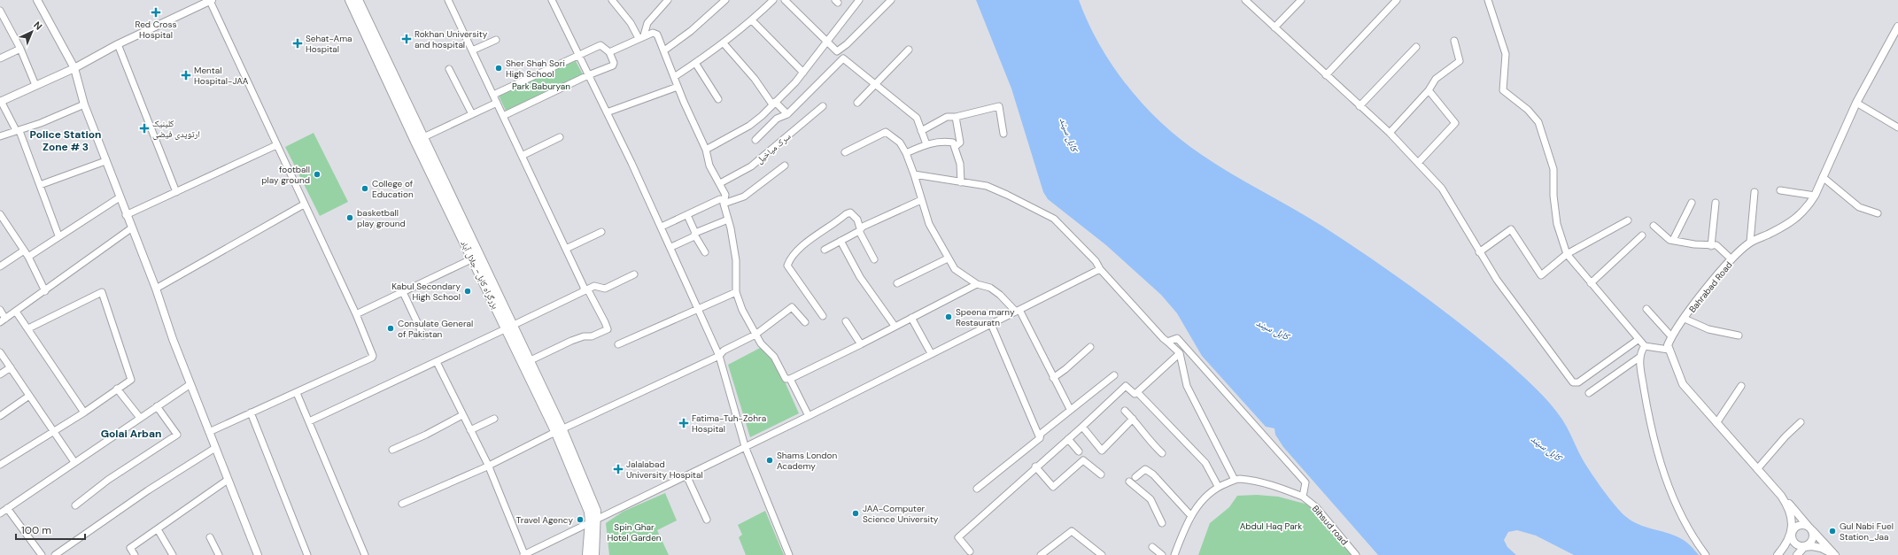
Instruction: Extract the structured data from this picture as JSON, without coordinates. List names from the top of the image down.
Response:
{
  "streets": {
    "highway": ["بزرگراه کابل- جلال آباد"],
    "main road": ["Bahrabad Road"],
    "street": ["سرک میاخیل", "Bihsud road"]
  },
  "districts": ["Police Station Zone # 3", "Golai Arban"],
  "water": ["کابل سيند"],
  "parks": ["Park Baburyan", "Abdul Haq Park", "Spin Ghar Hotel Garden"],
  "places": {
    "health": [
      "Red Cross Hospital",
      "Rokhan University and hospital",
      "Sehat-Ama Hospital",
      "Mental Hospital-JAA",
      "کلینیک ارتوپدی فیضی",
      "Fatima-Tuh-Zohra Hospital",
      "Jalalabad University Hospital"
    ],
    "other": [
      "Sher Shah Sori High School",
      "football play ground",
      "College of Education",
      "basketball play ground",
      "Kabul Secondary High School",
      "Speena marny Restauratn",
      "Consulate General of Pakistan",
      "Shams London Academy",
      "JAA-Computer Science University",
      "Travel Agency",
      "Gul Nabi Fuel Station_Jaa"
    ]
  },
  "scale_bar": "100 m",
  "north": "top right"
}
